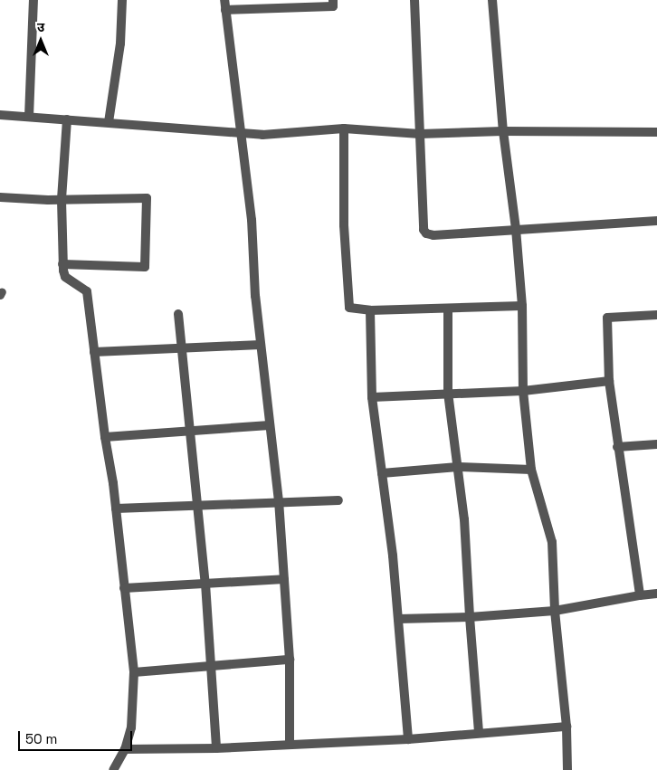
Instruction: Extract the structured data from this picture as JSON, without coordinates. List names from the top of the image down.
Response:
{
  "scale_bar": "50 m",
  "north": "top"
}
